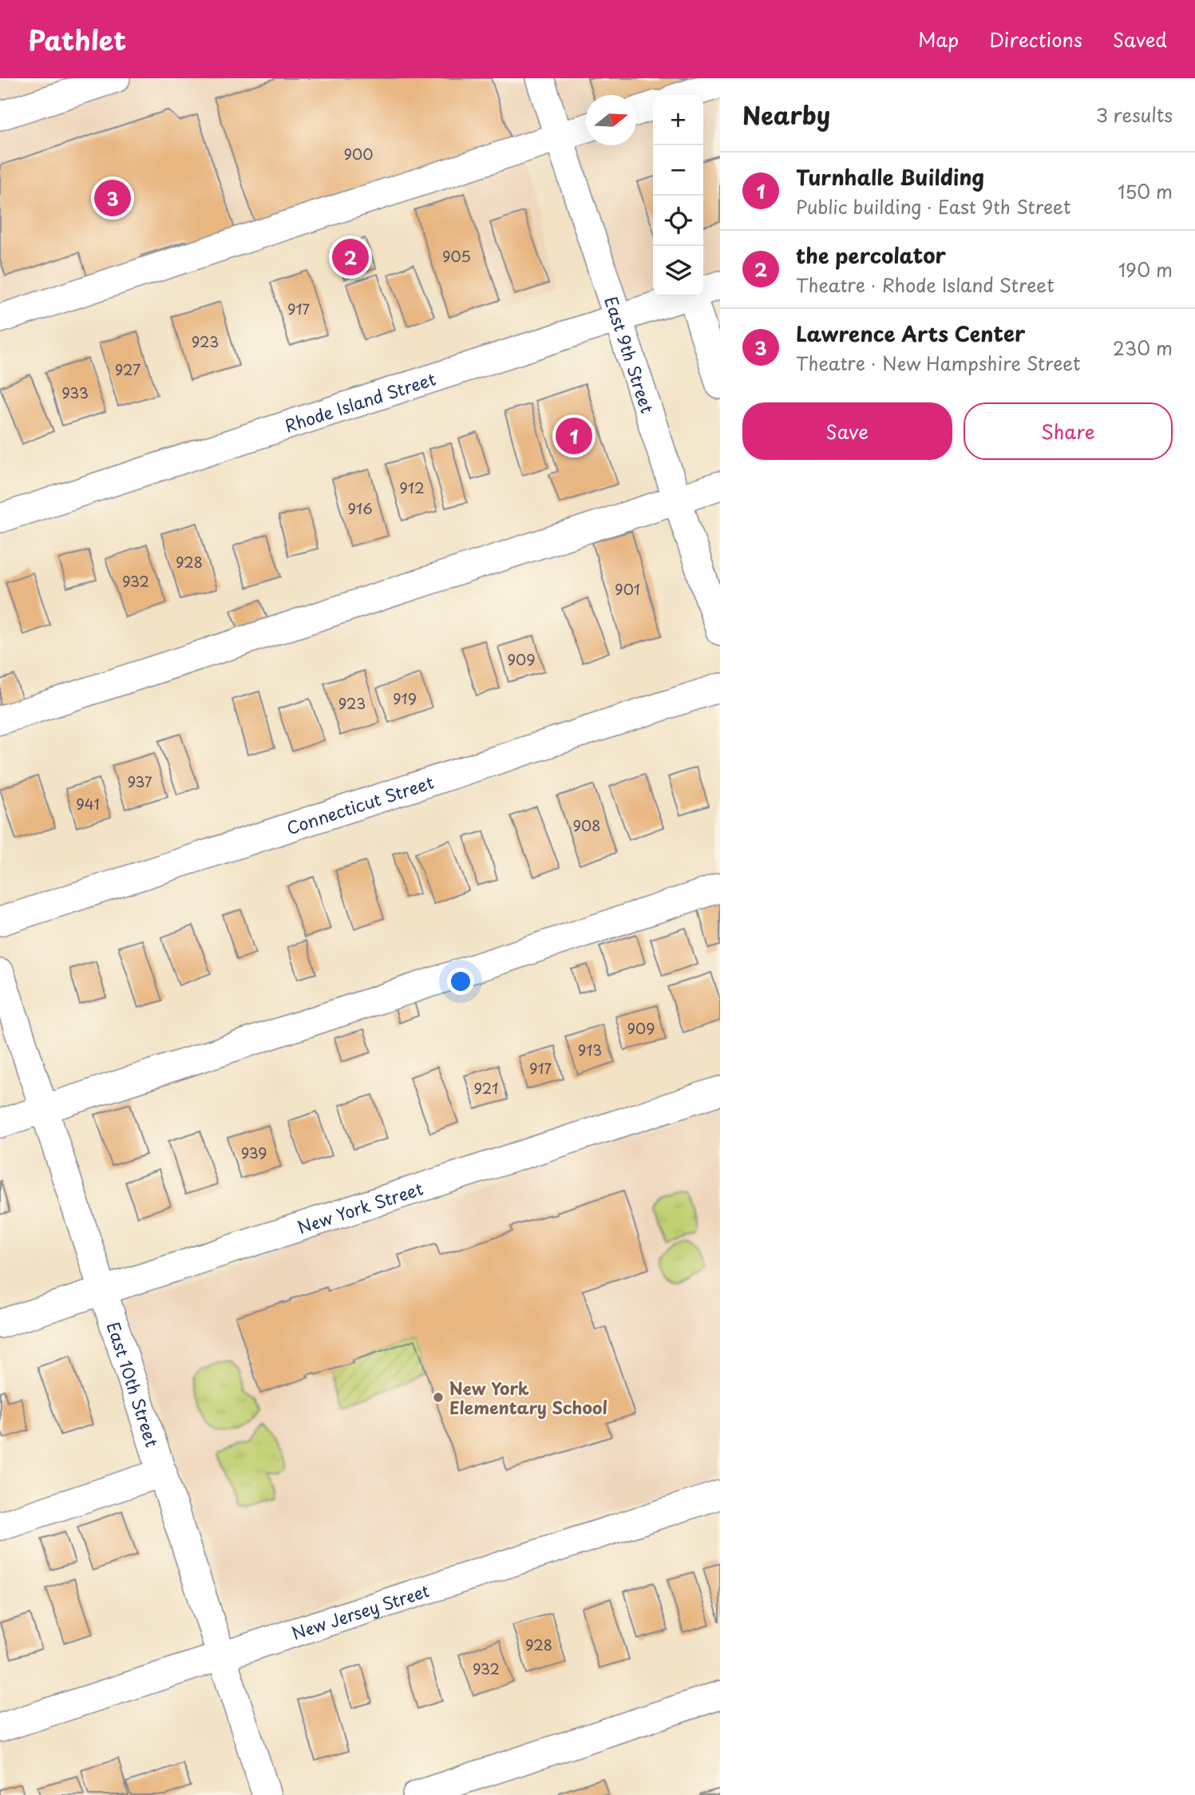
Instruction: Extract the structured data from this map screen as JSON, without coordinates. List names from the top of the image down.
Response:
{
  "streets": {
    "street": [
      "East 9th Street",
      "Rhode Island Street",
      "Connecticut Street",
      "New York Street",
      "East 10th Street",
      "New Jersey Street"
    ]
  },
  "crossings": [
    ["East 9th Street", "Rhode Island Street"],
    ["New York Street", "East 10th Street"],
    ["East 10th Street", "New Jersey Street"]
  ],
  "places": ["New York Elementary School"],
  "house_numbers": [
    "900",
    "905",
    "917",
    "923",
    "927",
    "933",
    "912",
    "916",
    "928",
    "932",
    "901",
    "909",
    "919",
    "923",
    "937",
    "941",
    "908",
    "909",
    "913",
    "917",
    "921",
    "939",
    "928",
    "932"
  ],
  "north": "right",
  "page": {
    "header": "Pathlet",
    "nav": ["Map", "Directions", "Saved"],
    "heading": ["Nearby", "3 results"],
    "map_buttons": ["+", "−"],
    "list": [
      {
        "mark": "1",
        "name": "Turnhalle Building",
        "note": "Public building · East 9th Street",
        "value": "150 m"
      },
      {
        "mark": "2",
        "name": "the percolator",
        "note": "Theatre · Rhode Island Street",
        "value": "190 m"
      },
      {
        "mark": "3",
        "name": "Lawrence Arts Center",
        "note": "Theatre · New Hampshire Street",
        "value": "230 m"
      }
    ],
    "pins": ["3", "2", "1"],
    "buttons": ["Save", "Share"]
  }
}
